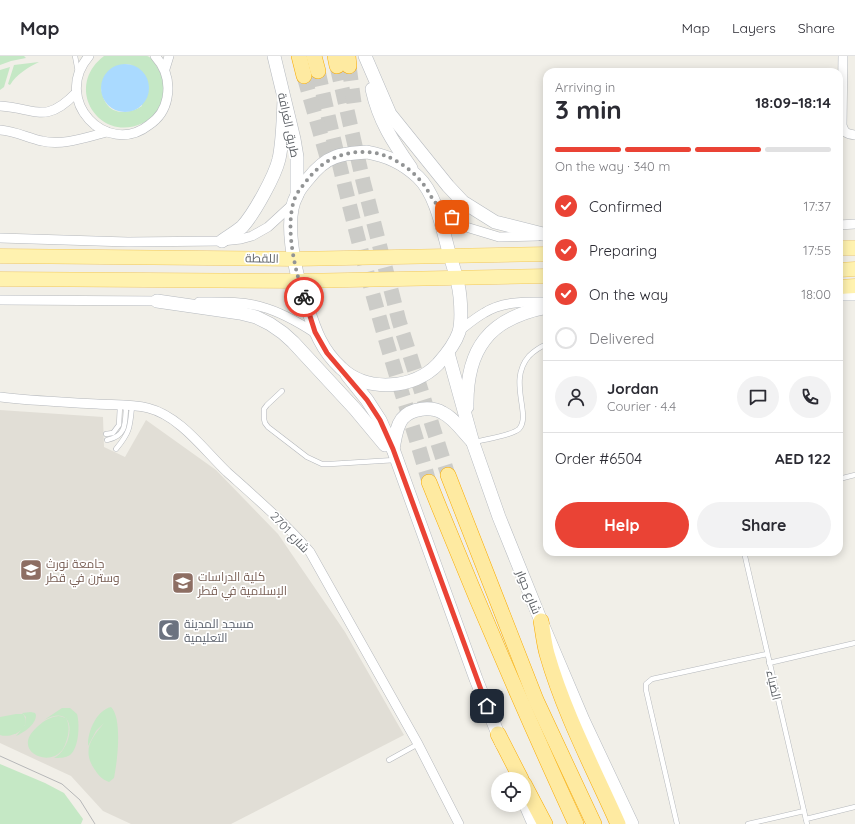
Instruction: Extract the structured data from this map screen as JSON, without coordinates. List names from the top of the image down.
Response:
{
  "streets": {
    "main road": ["طريق الغرافة", "اللقطة", "شارع حوار"],
    "street": ["شارع 2701"],
    "lane": ["الضياء"]
  },
  "crossings": [
    ["طريق الغرافة", "اللقطة"]
  ],
  "places": {
    "school or university": ["جامعة نورث وسترن في قطر", "كلية الدراسات الإسلامية في قطر"],
    "mosque": ["مسجد المدينة التعليمية"]
  },
  "page": {
    "header": "Map",
    "nav": ["Map", "Layers", "Share"],
    "heading": ["3 min", "Arriving in", "18:09–18:14"],
    "panel": [
      "Jordan",
      "Courier · 4.4",
      "Order #6504",
      "AED 122"
    ],
    "bar": "On the way · 340 m",
    "list": [
      ["Confirmed", "17:37"],
      ["Preparing", "17:55"],
      ["On the way", "18:00"],
      "Delivered"
    ],
    "buttons": ["Help", "Share"]
  }
}
